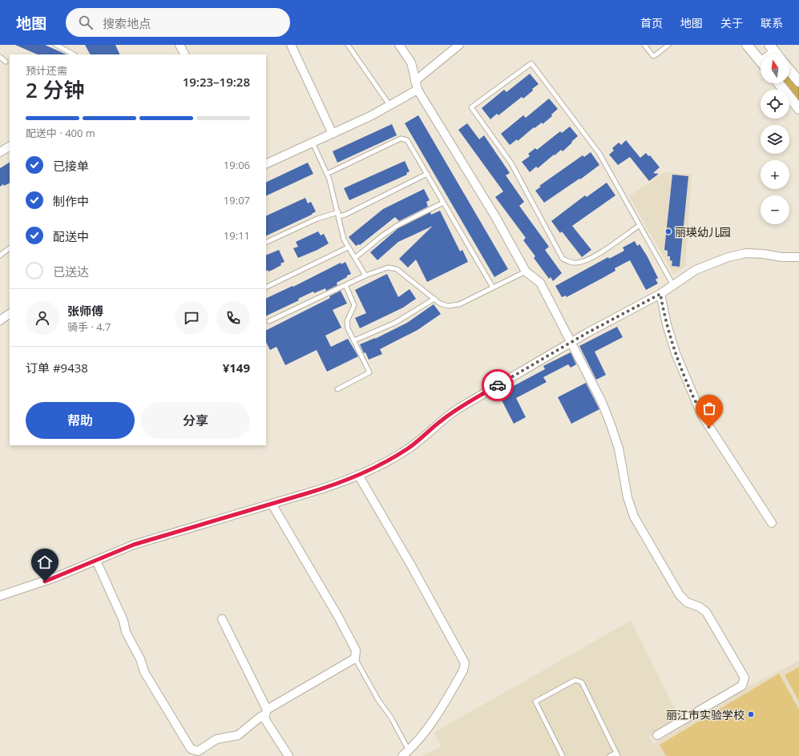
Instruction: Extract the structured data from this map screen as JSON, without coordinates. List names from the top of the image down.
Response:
{
  "places": ["丽瑛幼儿园", "丽江市实验学校"],
  "north": "top",
  "page": {
    "header": "地图",
    "search": "搜索地点",
    "nav": [
      "首页",
      "地图",
      "关于",
      "联系"
    ],
    "map_buttons": ["+", "−"],
    "heading": ["2 分钟", "预计还需", "19:23–19:28"],
    "panel": [
      "张师傅",
      "骑手 · 4.7",
      "订单 #9438",
      "¥149"
    ],
    "bar": "配送中 · 400 m",
    "list": [
      ["已接单", "19:06"],
      ["制作中", "19:07"],
      ["配送中", "19:11"],
      "已送达"
    ],
    "buttons": ["帮助", "分享"]
  }
}
